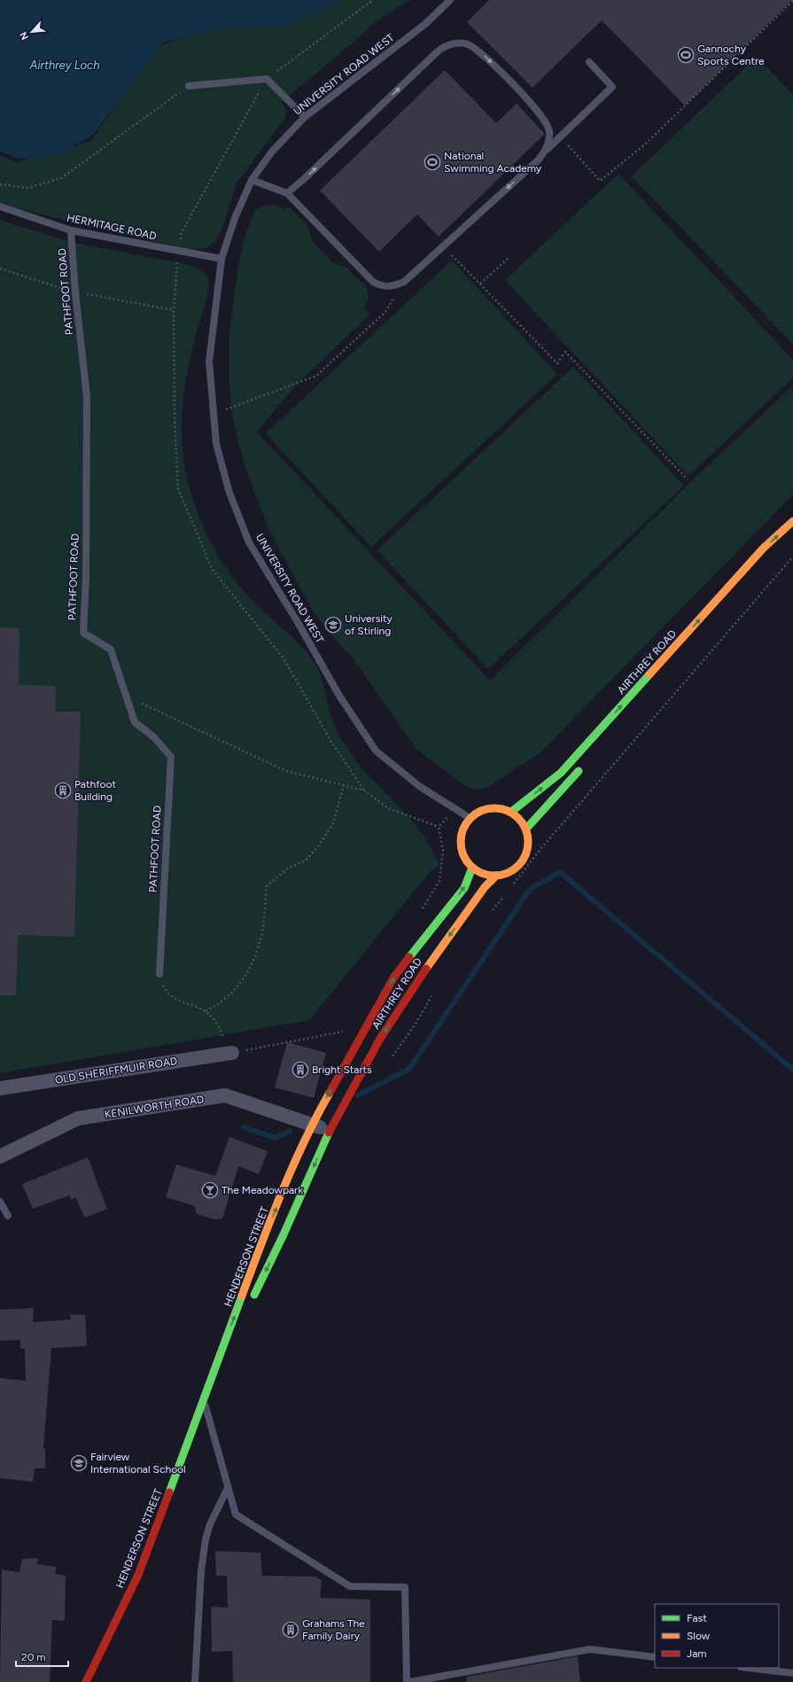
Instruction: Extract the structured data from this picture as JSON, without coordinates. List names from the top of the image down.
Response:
{
  "streets": {
    "main road": ["AIRTHREY ROAD", "HENDERSON STREET"],
    "street": ["OLD SHERIFFMUIR ROAD", "KENILWORTH ROAD"],
    "lane": ["UNIVERSITY ROAD WEST", "HERMITAGE ROAD", "PATHFOOT ROAD"]
  },
  "crossings": [
    ["UNIVERSITY ROAD WEST", "HERMITAGE ROAD"],
    ["UNIVERSITY ROAD WEST", "AIRTHREY ROAD"],
    ["HERMITAGE ROAD", "PATHFOOT ROAD"],
    ["AIRTHREY ROAD", "KENILWORTH ROAD"],
    ["AIRTHREY ROAD", "HENDERSON STREET"],
    ["KENILWORTH ROAD", "HENDERSON STREET"]
  ],
  "water": ["Airthrey Loch"],
  "places": {
    "sports": ["Gannochy Sports Centre", "National Swimming Academy"],
    "school or university": ["University of Stirling", "Fairview International School"],
    "building": ["Pathfoot Building", "Bright Starts", "Grahams The Family Dairy"],
    "bar": ["The Meadowpark"]
  },
  "legend": ["Fast", "Slow", "Jam"],
  "scale_bar": "20 m",
  "north": "bottom left"
}
